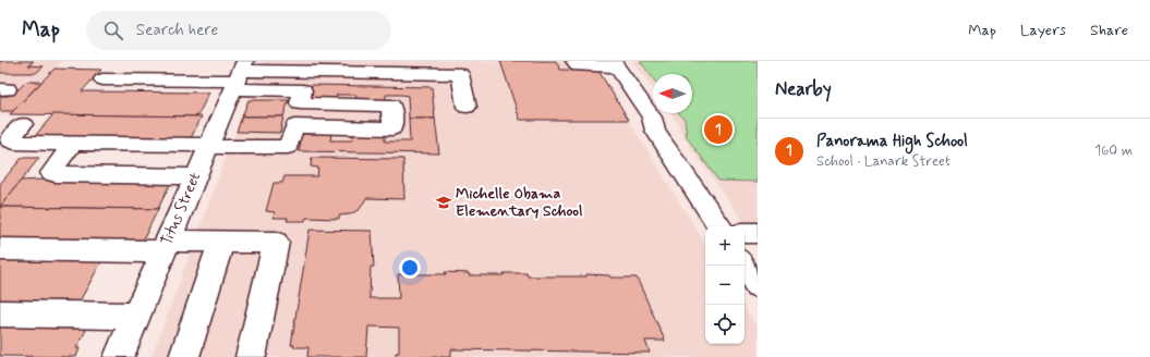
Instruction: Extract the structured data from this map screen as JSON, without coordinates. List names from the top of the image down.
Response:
{
  "streets": {
    "street": ["Titus Street"]
  },
  "places": {
    "school or university": ["Michelle Obama Elementary School"]
  },
  "north": "left",
  "page": {
    "header": "Map",
    "search": "Search here",
    "nav": ["Map", "Layers", "Share"],
    "heading": "Nearby",
    "pins": "1",
    "list": [
      {
        "mark": "1",
        "name": "Panorama High School",
        "note": "School · Lanark Street",
        "value": "160 m"
      }
    ],
    "map_buttons": ["+", "−"]
  }
}
